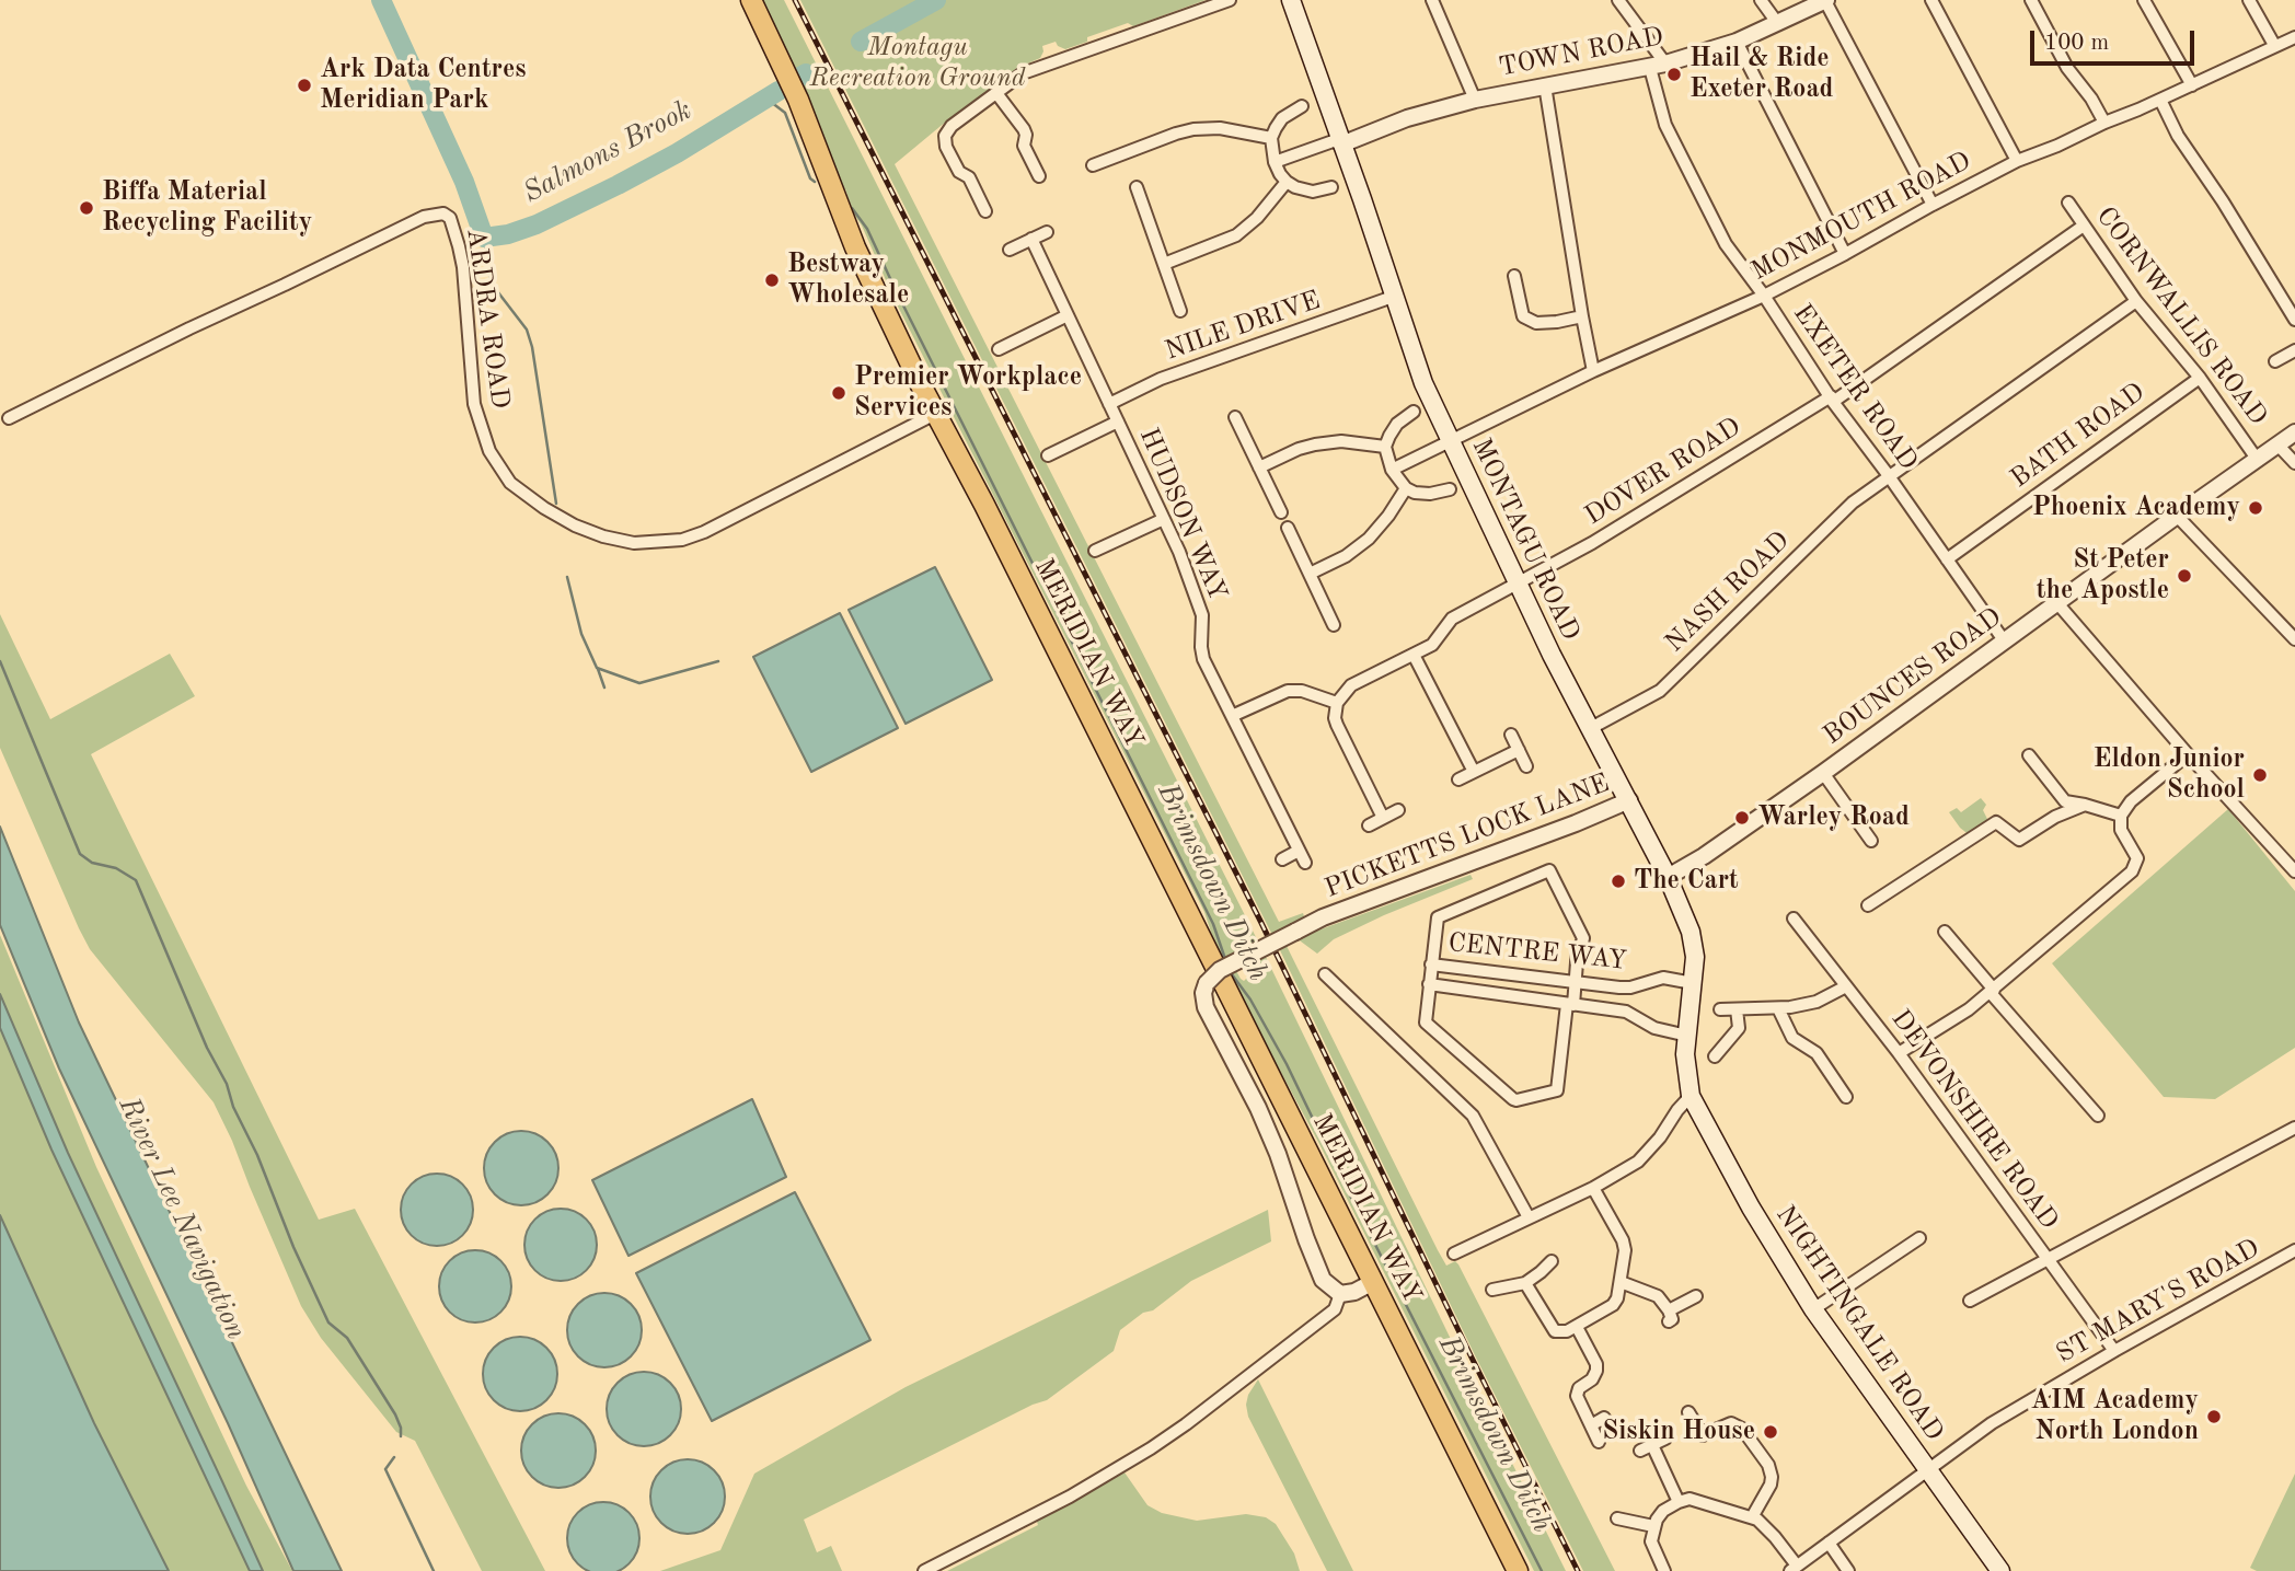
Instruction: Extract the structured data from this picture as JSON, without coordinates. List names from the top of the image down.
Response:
{
  "streets": {
    "main road": ["MONTAGU ROAD", "MERIDIAN WAY", "NIGHTINGALE ROAD"],
    "street": [
      "TOWN ROAD",
      "MONMOUTH ROAD",
      "CORNWALLIS ROAD",
      "ARDRA ROAD",
      "NILE DRIVE",
      "EXETER ROAD",
      "BATH ROAD",
      "DOVER ROAD",
      "HUDSON WAY",
      "NASH ROAD",
      "BOUNCES ROAD",
      "PICKETTS LOCK LANE",
      "CENTRE WAY",
      "DEVONSHIRE ROAD",
      "ST MARY'S ROAD"
    ]
  },
  "crossings": [
    ["TOWN ROAD", "EXETER ROAD"],
    ["TOWN ROAD", "MONTAGU ROAD"],
    ["MONMOUTH ROAD", "EXETER ROAD"],
    ["MONMOUTH ROAD", "MONTAGU ROAD"],
    ["CORNWALLIS ROAD", "BATH ROAD"],
    ["CORNWALLIS ROAD", "DOVER ROAD"],
    ["CORNWALLIS ROAD", "NASH ROAD"],
    ["CORNWALLIS ROAD", "BOUNCES ROAD"],
    ["ARDRA ROAD", "MERIDIAN WAY"],
    ["NILE DRIVE", "HUDSON WAY"],
    ["NILE DRIVE", "MONTAGU ROAD"],
    ["EXETER ROAD", "BATH ROAD"],
    ["EXETER ROAD", "DOVER ROAD"],
    ["EXETER ROAD", "NASH ROAD"],
    ["EXETER ROAD", "BOUNCES ROAD"],
    ["DOVER ROAD", "MONTAGU ROAD"],
    ["MONTAGU ROAD", "NASH ROAD"],
    ["MONTAGU ROAD", "BOUNCES ROAD"],
    ["MONTAGU ROAD", "PICKETTS LOCK LANE"],
    ["MONTAGU ROAD", "CENTRE WAY"],
    ["MONTAGU ROAD", "NIGHTINGALE ROAD"],
    ["DEVONSHIRE ROAD", "ST MARY'S ROAD"],
    ["ST MARY'S ROAD", "NIGHTINGALE ROAD"]
  ],
  "water": ["Salmons Brook", "Brimsdown Ditch", "River Lee Navigation"],
  "parks": ["Montagu Recreation Ground"],
  "places": [
    "Hail & Ride Exeter Road",
    "Ark Data Centres Meridian Park",
    "Biffa Material Recycling Facility",
    "Bestway Wholesale",
    "Premier Workplace Services",
    "Phoenix Academy",
    "St Peter the Apostle",
    "Eldon Junior School",
    "Warley Road",
    "The Cart",
    "AIM Academy North London",
    "Siskin House"
  ],
  "scale_bar": "100 m"
}
